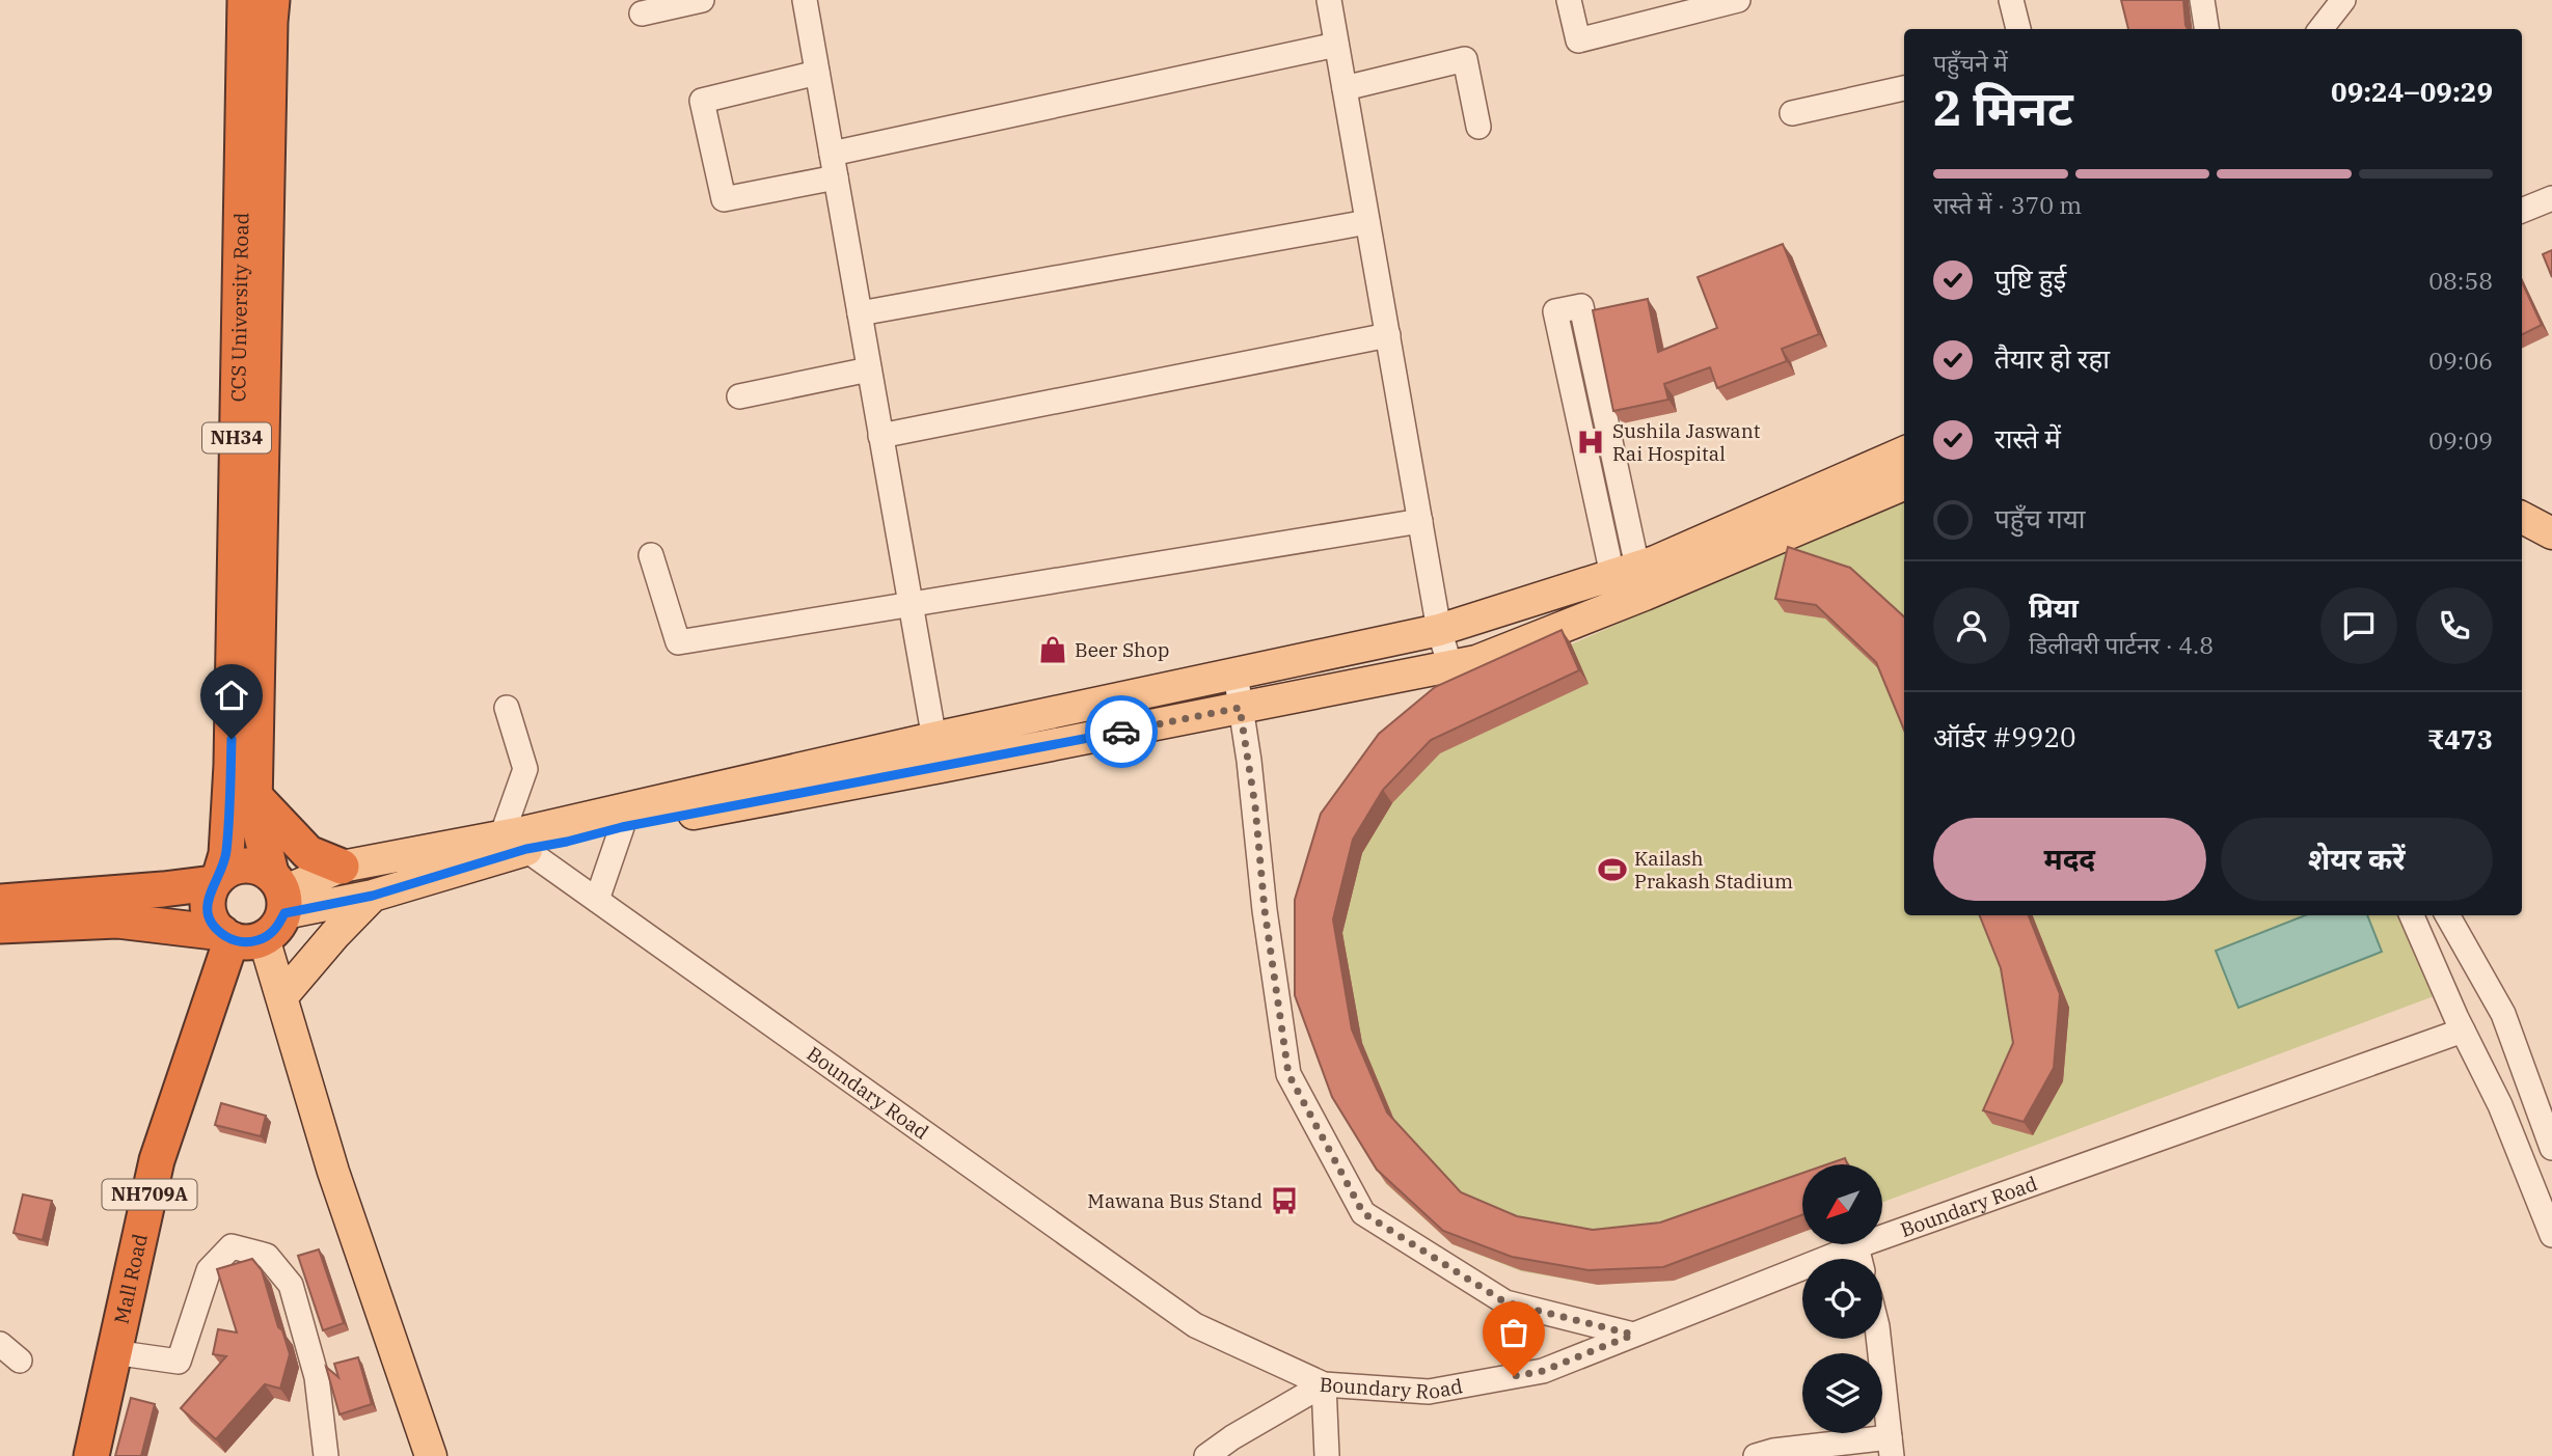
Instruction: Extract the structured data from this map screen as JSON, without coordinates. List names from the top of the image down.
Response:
{
  "streets": {
    "highway": [
      "CCS University Road",
      "NH34",
      "NH709A",
      "Mall Road"
    ],
    "street": ["Boundary Road"]
  },
  "crossings": [
    ["CCS University Road", "Mall Road"]
  ],
  "places": {
    "hospital": ["Sushila Jaswant Rai Hospital"],
    "shop": ["Beer Shop"],
    "sports": ["Kailash Prakash Stadium"],
    "bus stop": ["Mawana Bus Stand"]
  },
  "north": "bottom left",
  "page": {
    "heading": ["2 मिनट", "पहुँचने में", "09:24–09:29"],
    "panel": [
      "प्रिया",
      "डिलीवरी पार्टनर · 4.8",
      "ऑर्डर #9920",
      "₹473"
    ],
    "bar": "रास्ते में · 370 m",
    "list": [
      ["पुष्टि हुई", "08:58"],
      ["तैयार हो रहा", "09:06"],
      ["रास्ते में", "09:09"],
      "पहुँच गया"
    ],
    "buttons": ["मदद", "शेयर करें"]
  }
}
